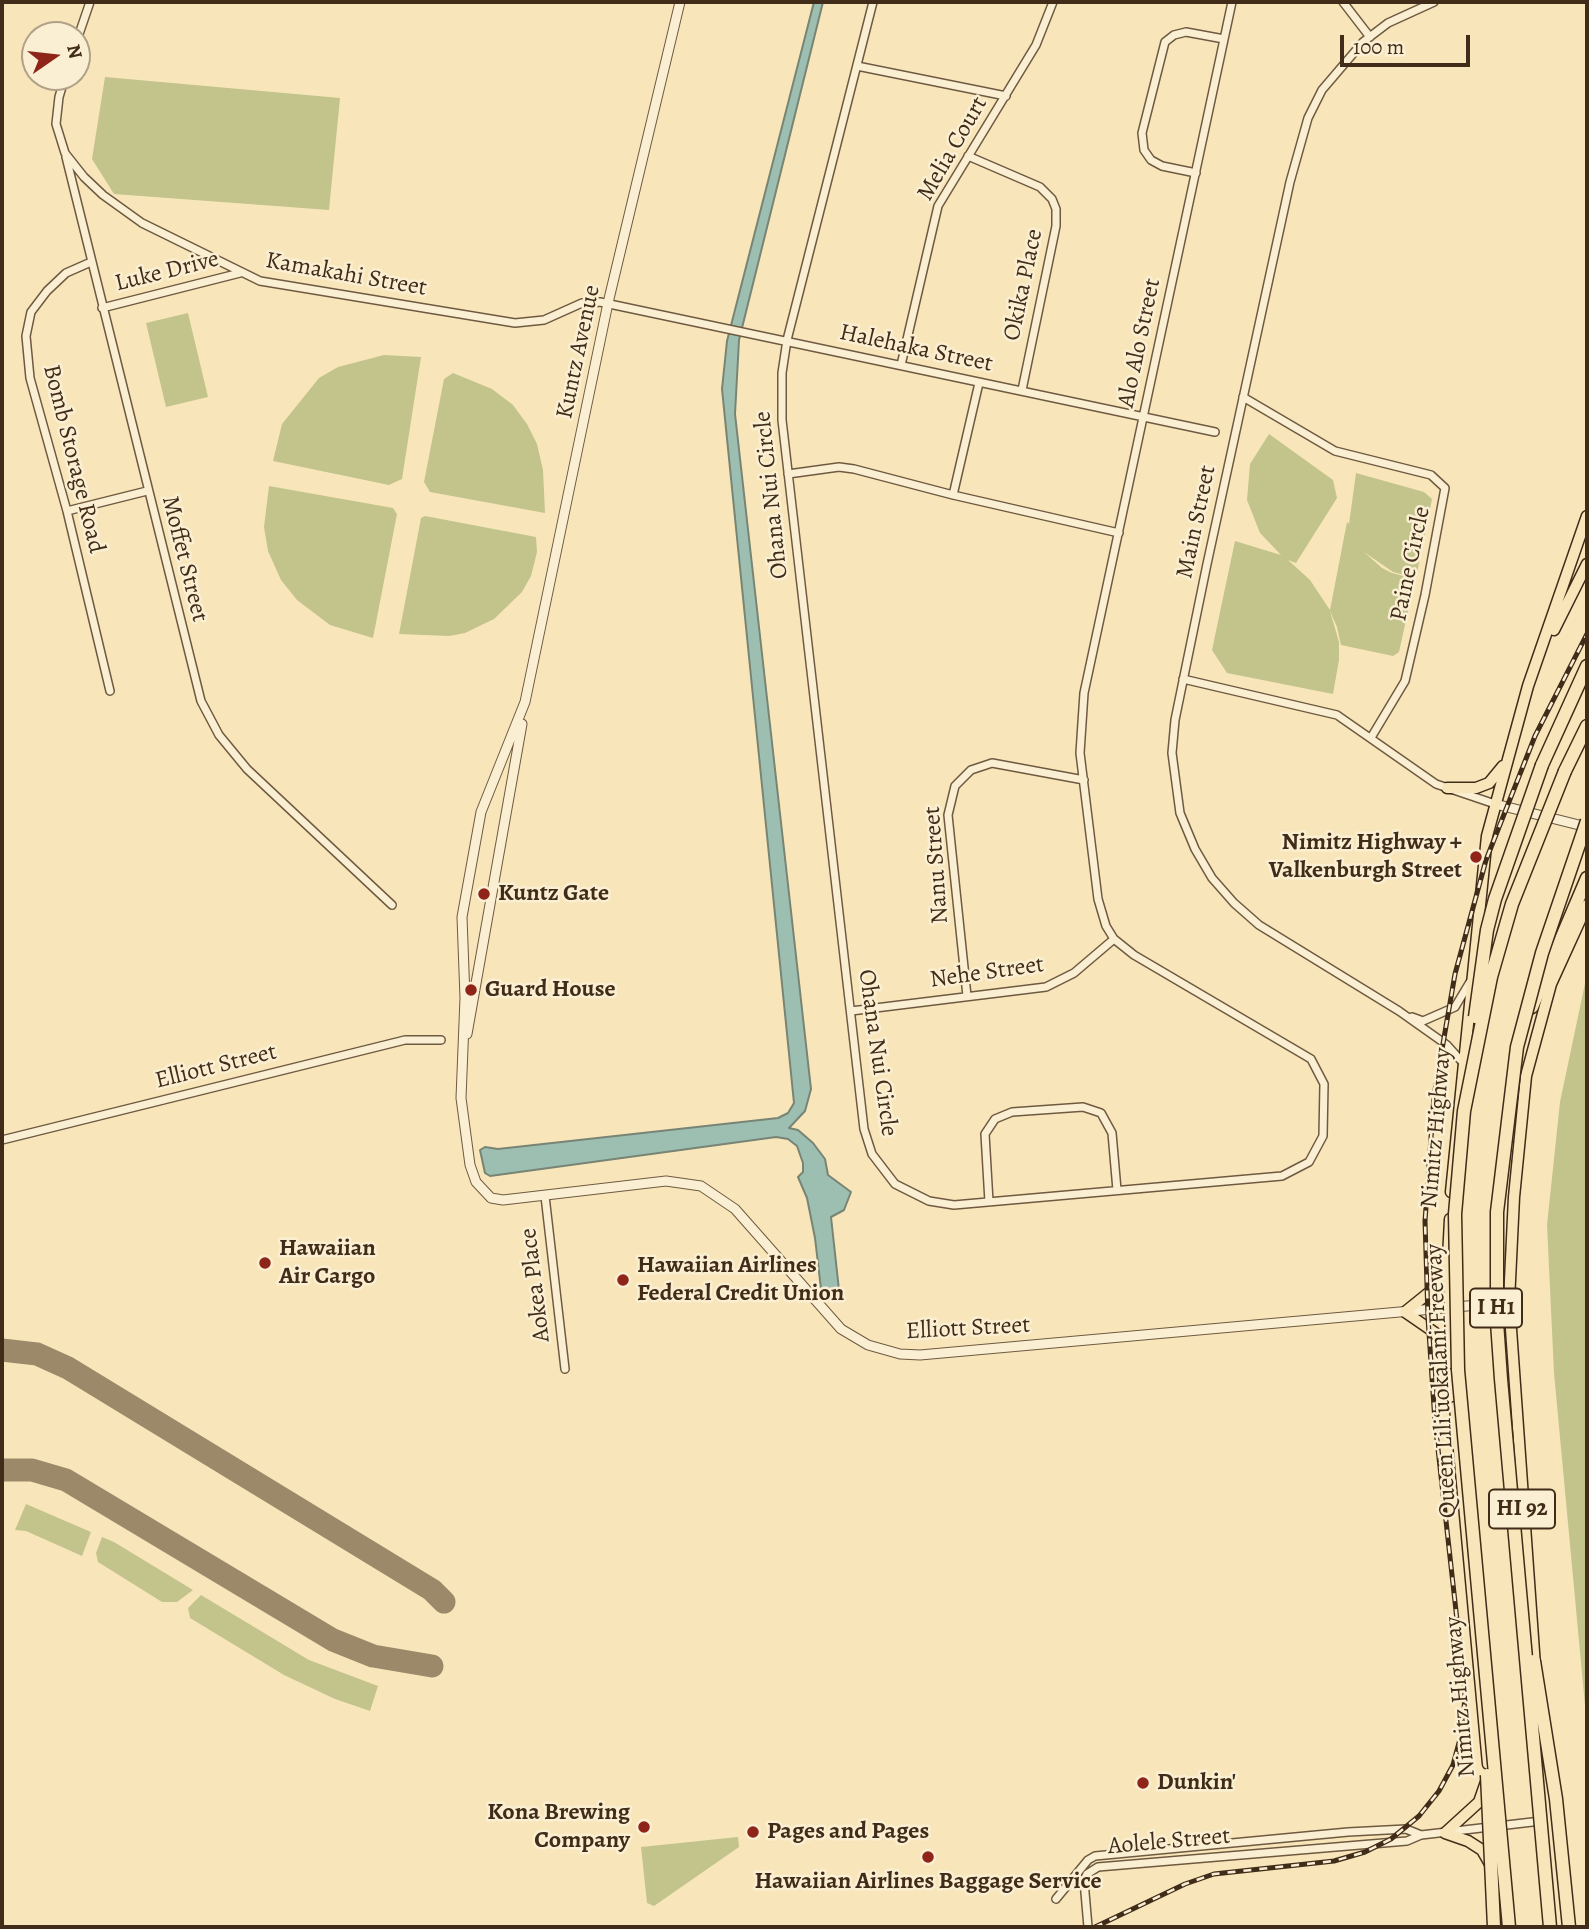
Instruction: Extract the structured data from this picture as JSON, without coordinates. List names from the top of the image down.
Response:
{
  "streets": {
    "highway": ["I H1", "Queen Liliʻuokalani Freeway"],
    "main road": ["Nimitz Highway", "HI 92"],
    "street": [
      "Melia Court",
      "Luke Drive",
      "Kamakahi Street",
      "Okika Place",
      "Alo Alo Street",
      "Halehaka Street",
      "Kuntz Avenue",
      "Bomb Storage Road",
      "Ohana Nui Circle",
      "Main Street",
      "Moffet Street",
      "Paine Circle",
      "Nanu Street",
      "Nehe Street",
      "Elliott Street",
      "Aokea Place",
      "Aolele Street"
    ]
  },
  "crossings": [
    ["Melia Court", "Okika Place"],
    ["Melia Court", "Halehaka Street"],
    ["Luke Drive", "Kamakahi Street"],
    ["Luke Drive", "Moffet Street"],
    ["Kamakahi Street", "Halehaka Street"],
    ["Kamakahi Street", "Kuntz Avenue"],
    ["Kamakahi Street", "Moffet Street"],
    ["Okika Place", "Halehaka Street"],
    ["Alo Alo Street", "Halehaka Street"],
    ["Alo Alo Street", "Nanu Street"],
    ["Halehaka Street", "Kuntz Avenue"],
    ["Halehaka Street", "Ohana Nui Circle"],
    ["Kuntz Avenue", "Elliott Street"],
    ["Bomb Storage Road", "Moffet Street"],
    ["Ohana Nui Circle", "Nehe Street"],
    ["Main Street", "Paine Circle"],
    ["Main Street", "Nimitz Highway"],
    ["Nanu Street", "Nehe Street"],
    ["Elliott Street", "Nimitz Highway"],
    ["Elliott Street", "Aokea Place"],
    ["Elliott Street", "HI 92"],
    ["Nimitz Highway", "Aolele Street"],
    ["HI 92", "Aolele Street"]
  ],
  "places": [
    "Nimitz Highway + Valkenburgh Street",
    "Kuntz Gate",
    "Guard House",
    "Hawaiian Air Cargo",
    "Hawaiian Airlines Federal Credit Union",
    "Dunkin'",
    "Kona Brewing Company",
    "Pages and Pages",
    "Hawaiian Airlines Baggage Service"
  ],
  "scale_bar": "100 m",
  "north": "right"
}
